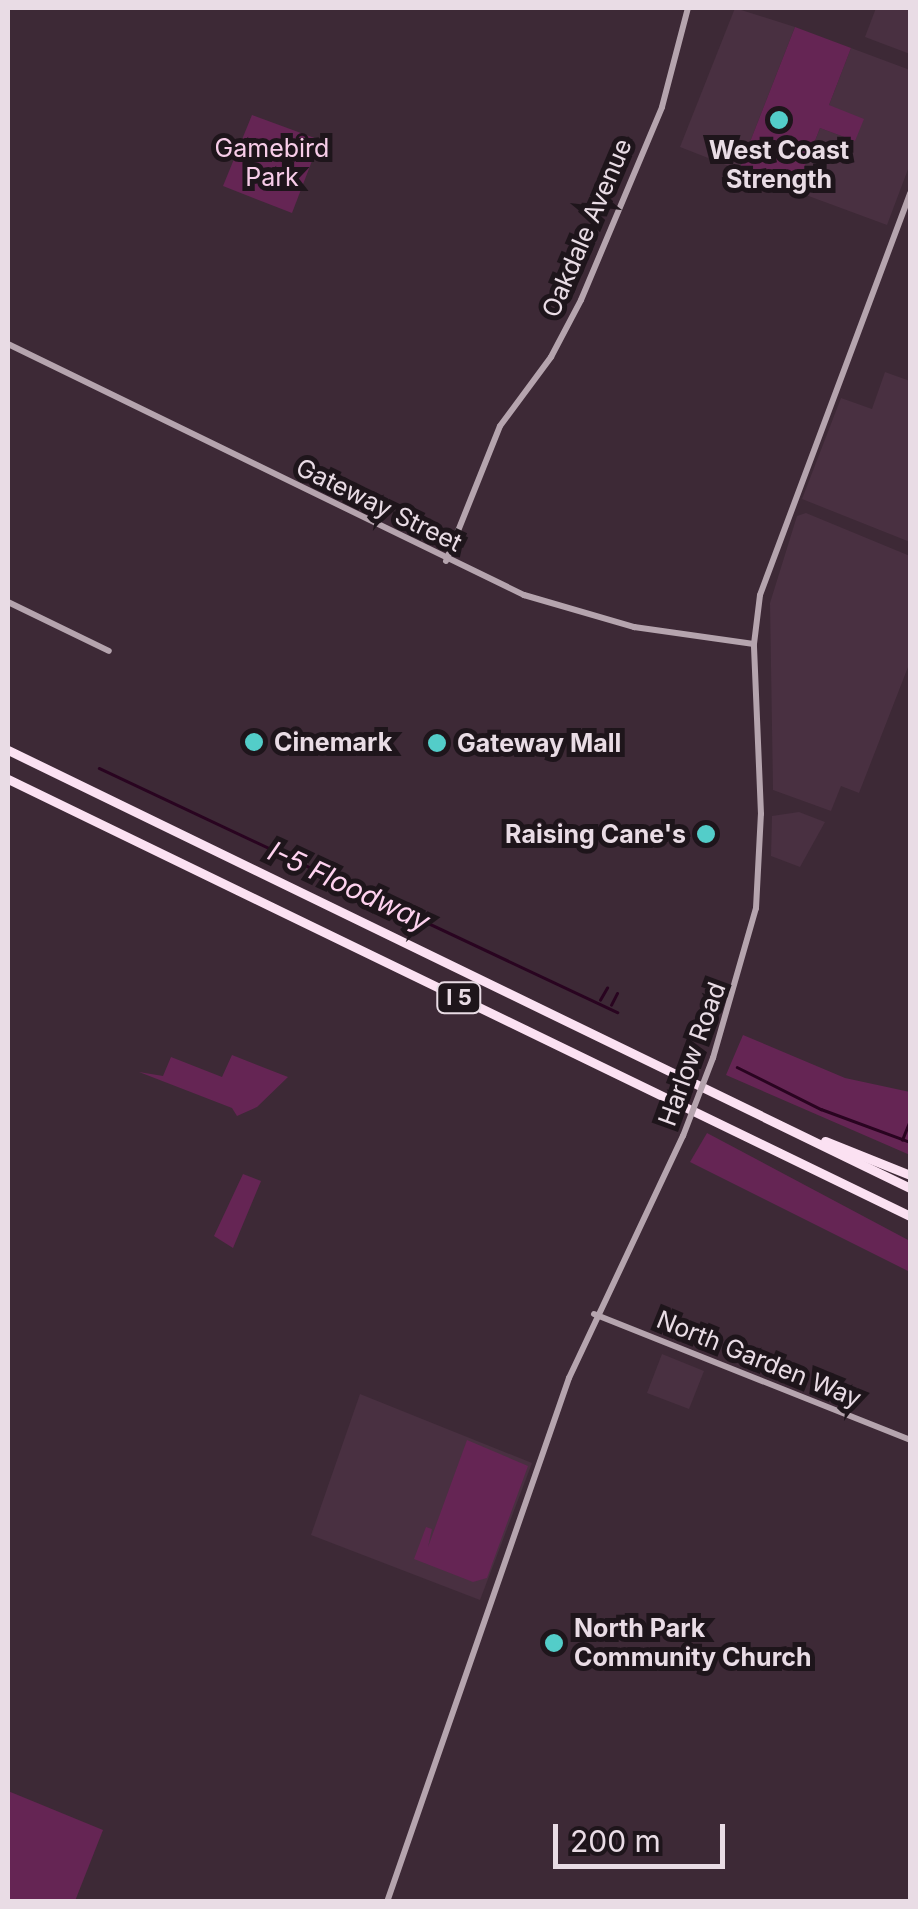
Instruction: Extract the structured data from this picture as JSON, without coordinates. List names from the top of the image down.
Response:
{
  "streets": {
    "highway": ["I 5"],
    "main road": [
      "Oakdale Avenue",
      "Gateway Street",
      "Harlow Road",
      "North Garden Way"
    ]
  },
  "crossings": [
    ["Oakdale Avenue", "Gateway Street"],
    ["Gateway Street", "Harlow Road"],
    ["Harlow Road", "North Garden Way"]
  ],
  "water": ["I-5 Floodway"],
  "parks": ["Gamebird Park"],
  "places": [
    "West Coast Strength",
    "Cinemark",
    "Gateway Mall",
    "Raising Cane's",
    "North Park Community Church"
  ],
  "scale_bar": "200 m"
}
